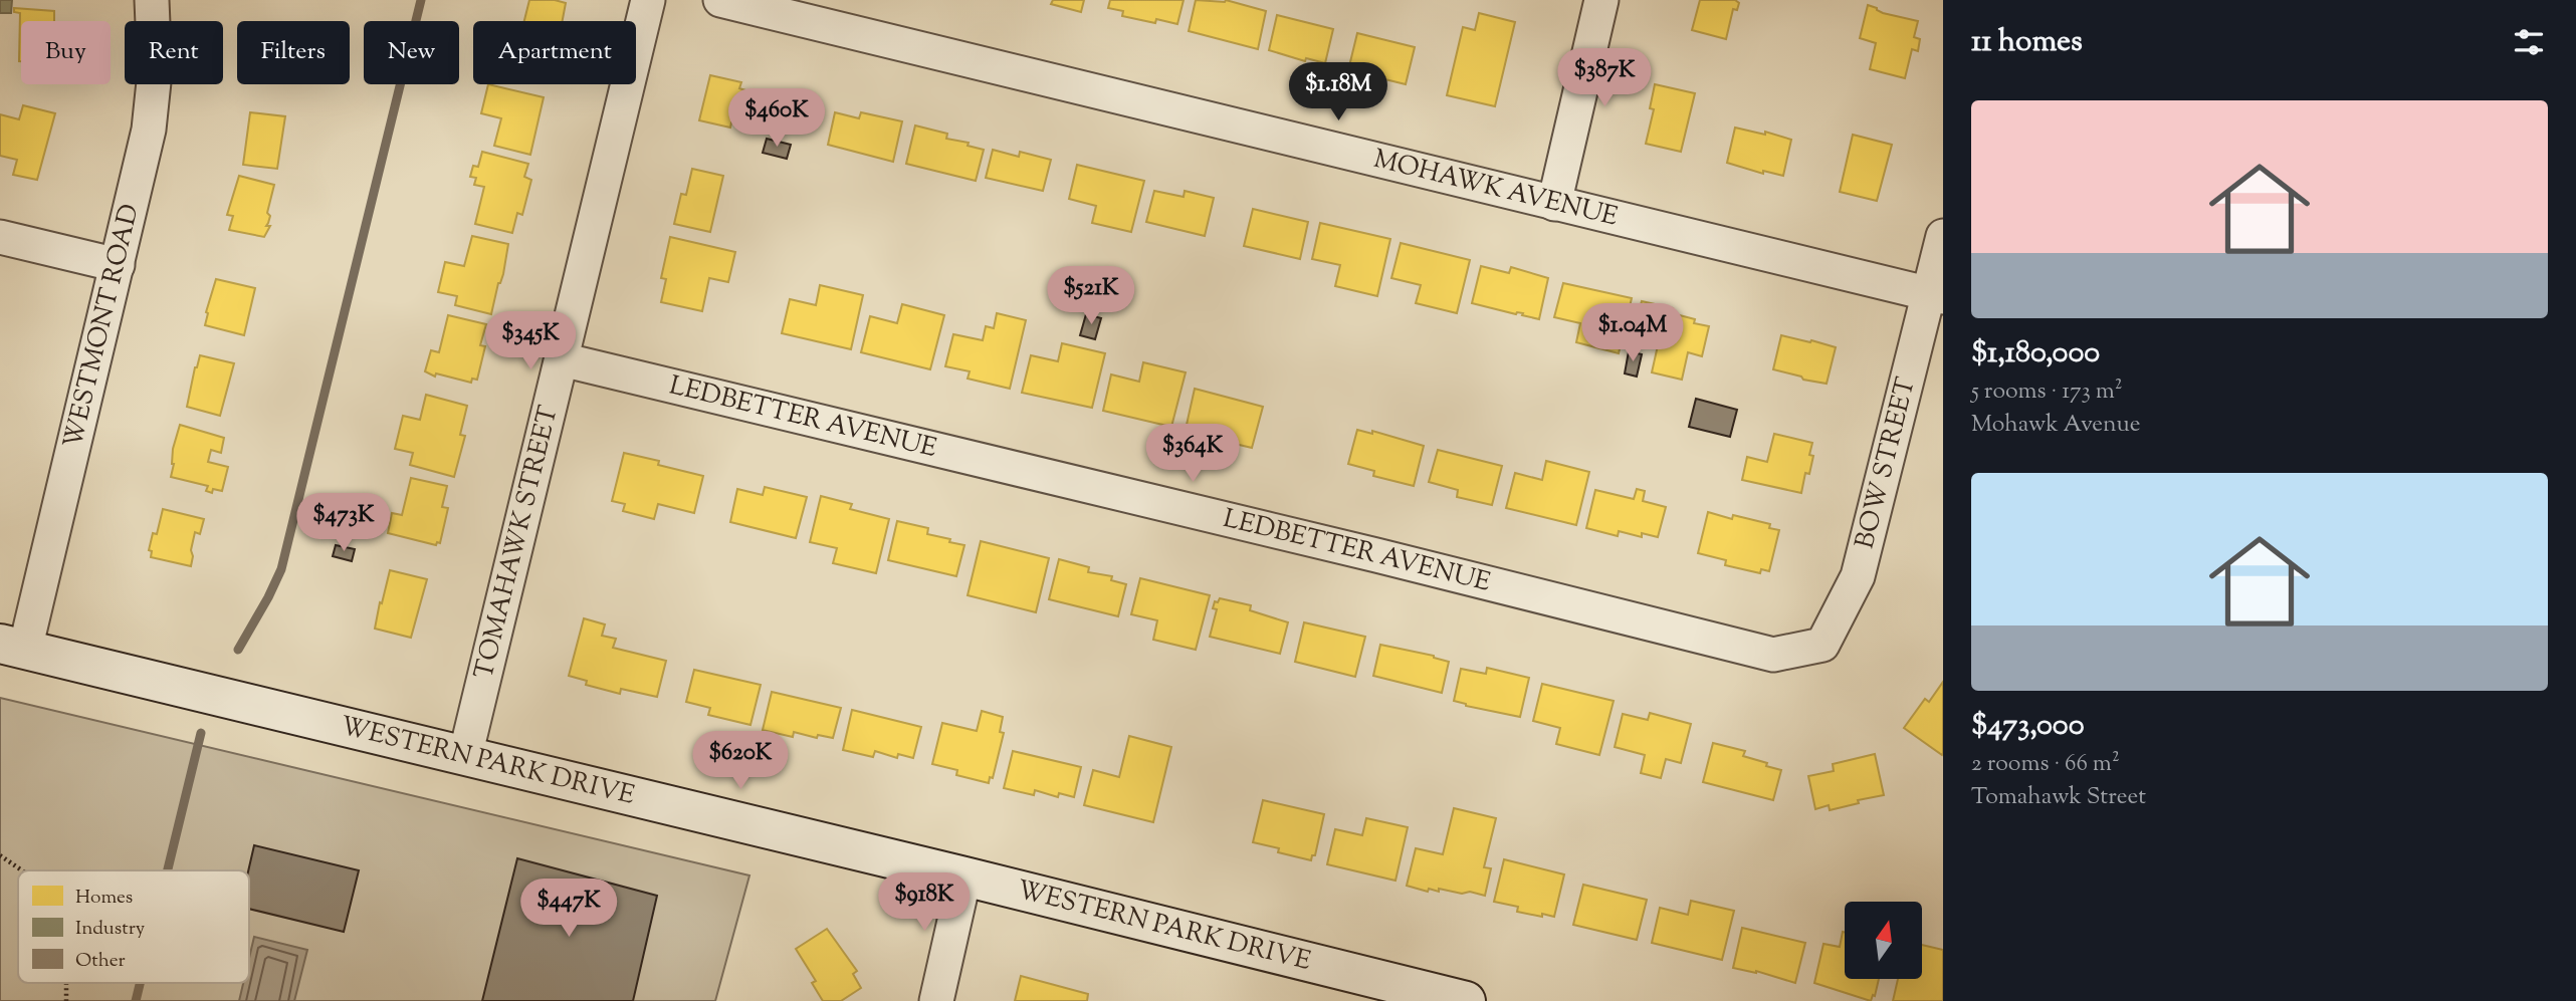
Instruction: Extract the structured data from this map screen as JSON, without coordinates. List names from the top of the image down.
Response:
{
  "streets": {
    "street": [
      "MOHAWK AVENUE",
      "WESTMONT ROAD",
      "LEDBETTER AVENUE",
      "BOW STREET",
      "TOMAHAWK STREET",
      "WESTERN PARK DRIVE"
    ]
  },
  "crossings": [
    ["MOHAWK AVENUE", "BOW STREET"],
    ["WESTMONT ROAD", "WESTERN PARK DRIVE"],
    ["LEDBETTER AVENUE", "BOW STREET"],
    ["LEDBETTER AVENUE", "TOMAHAWK STREET"],
    ["TOMAHAWK STREET", "WESTERN PARK DRIVE"]
  ],
  "legend": ["Homes", "Industry", "Other"],
  "north": "top",
  "page": {
    "heading": "11 homes",
    "chip": [
      "Buy",
      "Rent",
      "Filters",
      "New",
      "Apartment"
    ],
    "price": [
      "$387K",
      "$1.18M",
      "$460K",
      "$521K",
      "$1.04M",
      "$345K",
      "$364K",
      "$473K",
      "$620K",
      "$918K",
      "$447K"
    ],
    "list": [
      {
        "name": "$1,180,000",
        "note": "5 rooms · 173 m² · Mohawk Avenue"
      },
      {
        "name": "$473,000",
        "note": "2 rooms · 66 m² · Tomahawk Street"
      }
    ]
  }
}
